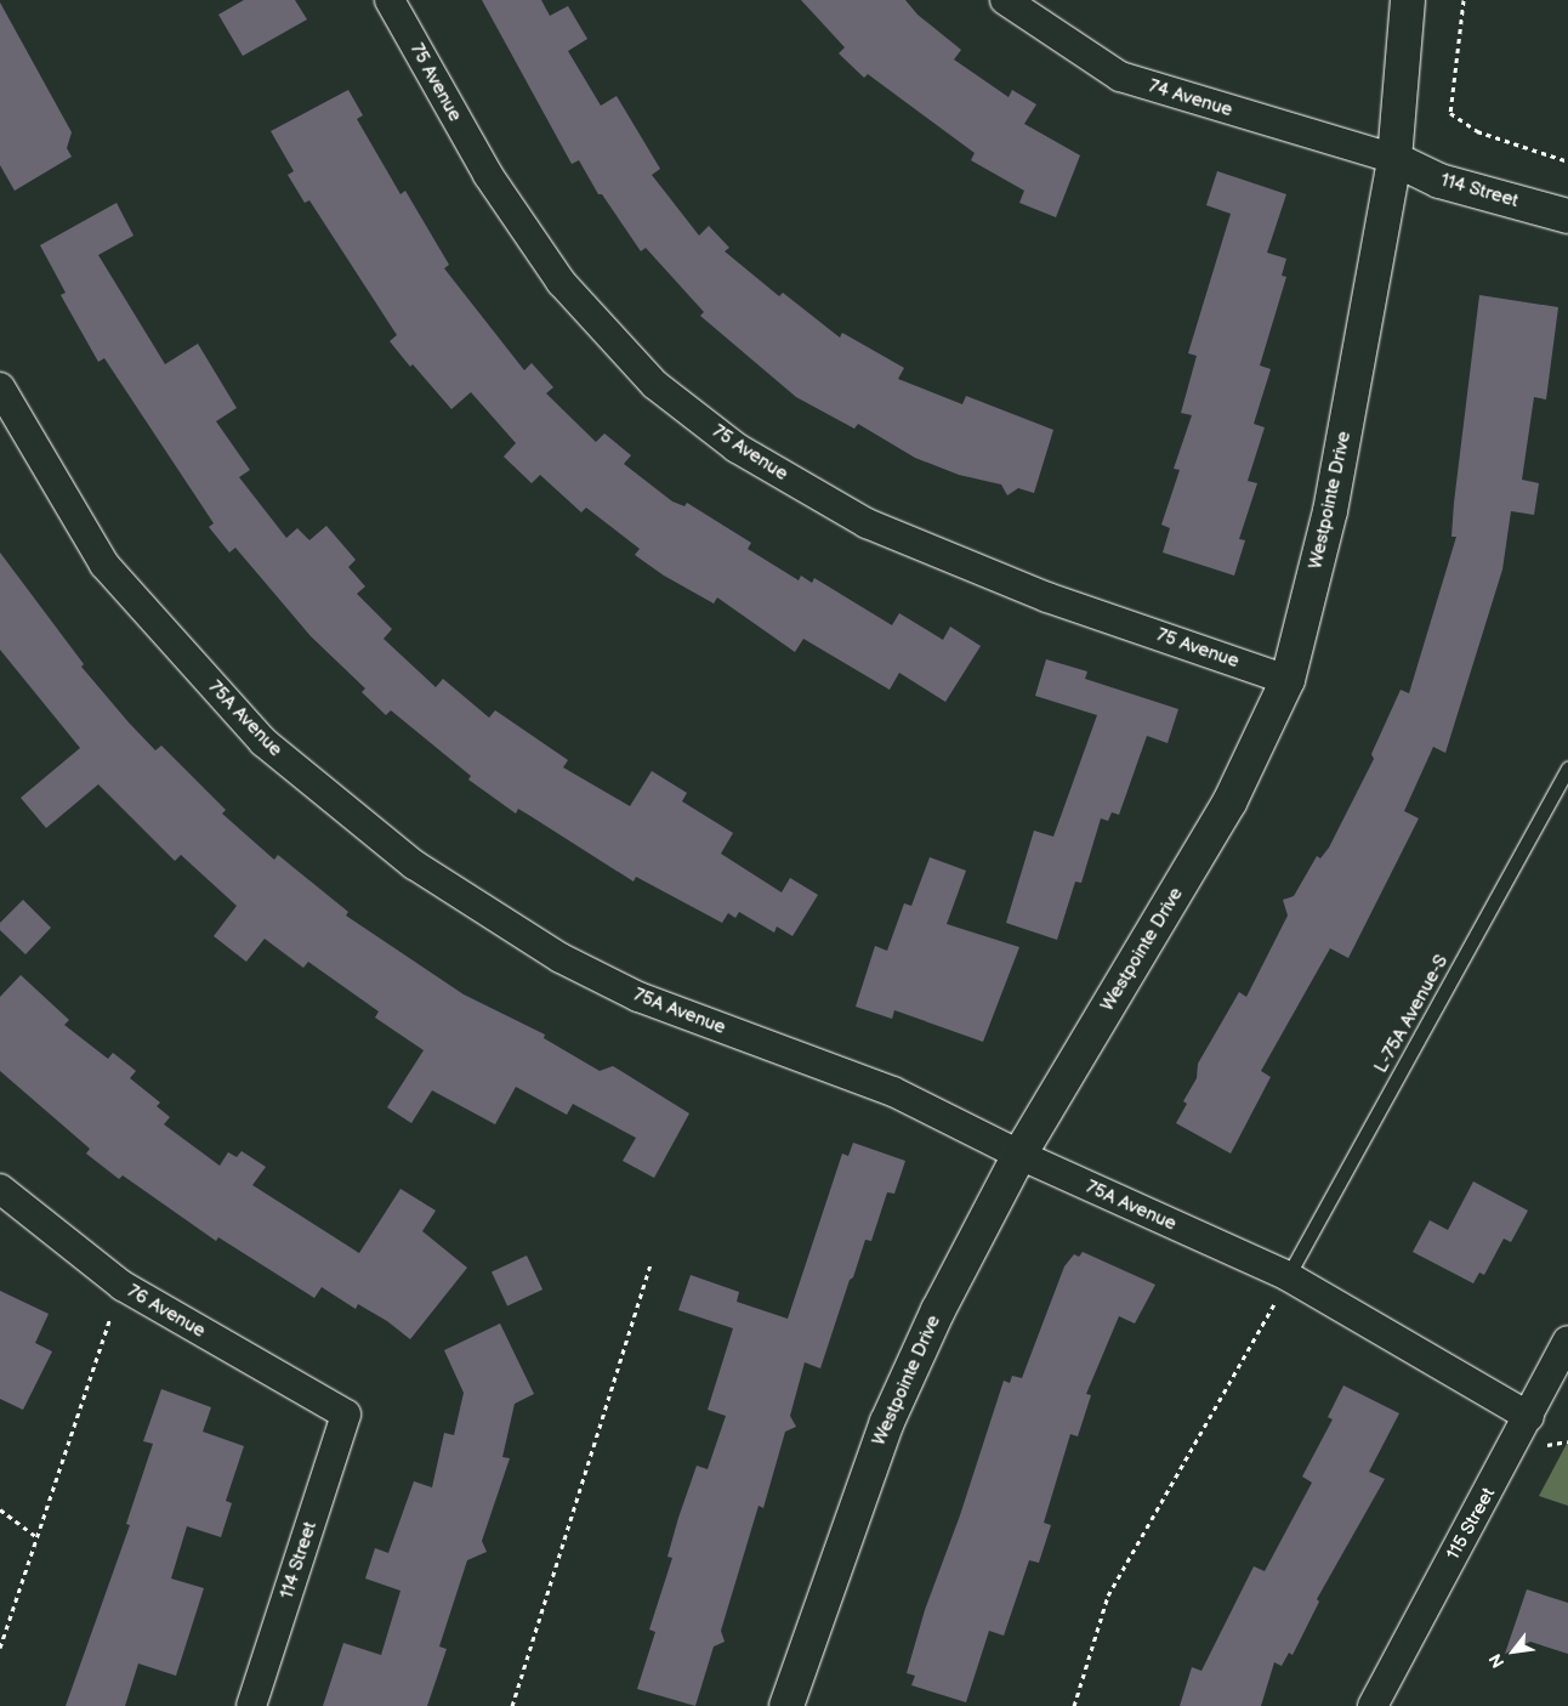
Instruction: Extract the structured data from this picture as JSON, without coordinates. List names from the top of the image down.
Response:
{
  "streets": {
    "street": [
      "75 Avenue",
      "74 Avenue",
      "114 Street",
      "Westpointe Drive",
      "75A Avenue",
      "76 Avenue",
      "115 Street"
    ],
    "lane": ["L-75A Avenue-S"]
  },
  "crossings": [
    ["75 Avenue", "Westpointe Drive"],
    ["74 Avenue", "114 Street"],
    ["74 Avenue", "Westpointe Drive"],
    ["114 Street", "Westpointe Drive"],
    ["114 Street", "76 Avenue"],
    ["Westpointe Drive", "75A Avenue"],
    ["75A Avenue", "L-75A Avenue-S"],
    ["75A Avenue", "115 Street"]
  ],
  "north": "bottom left"
}
